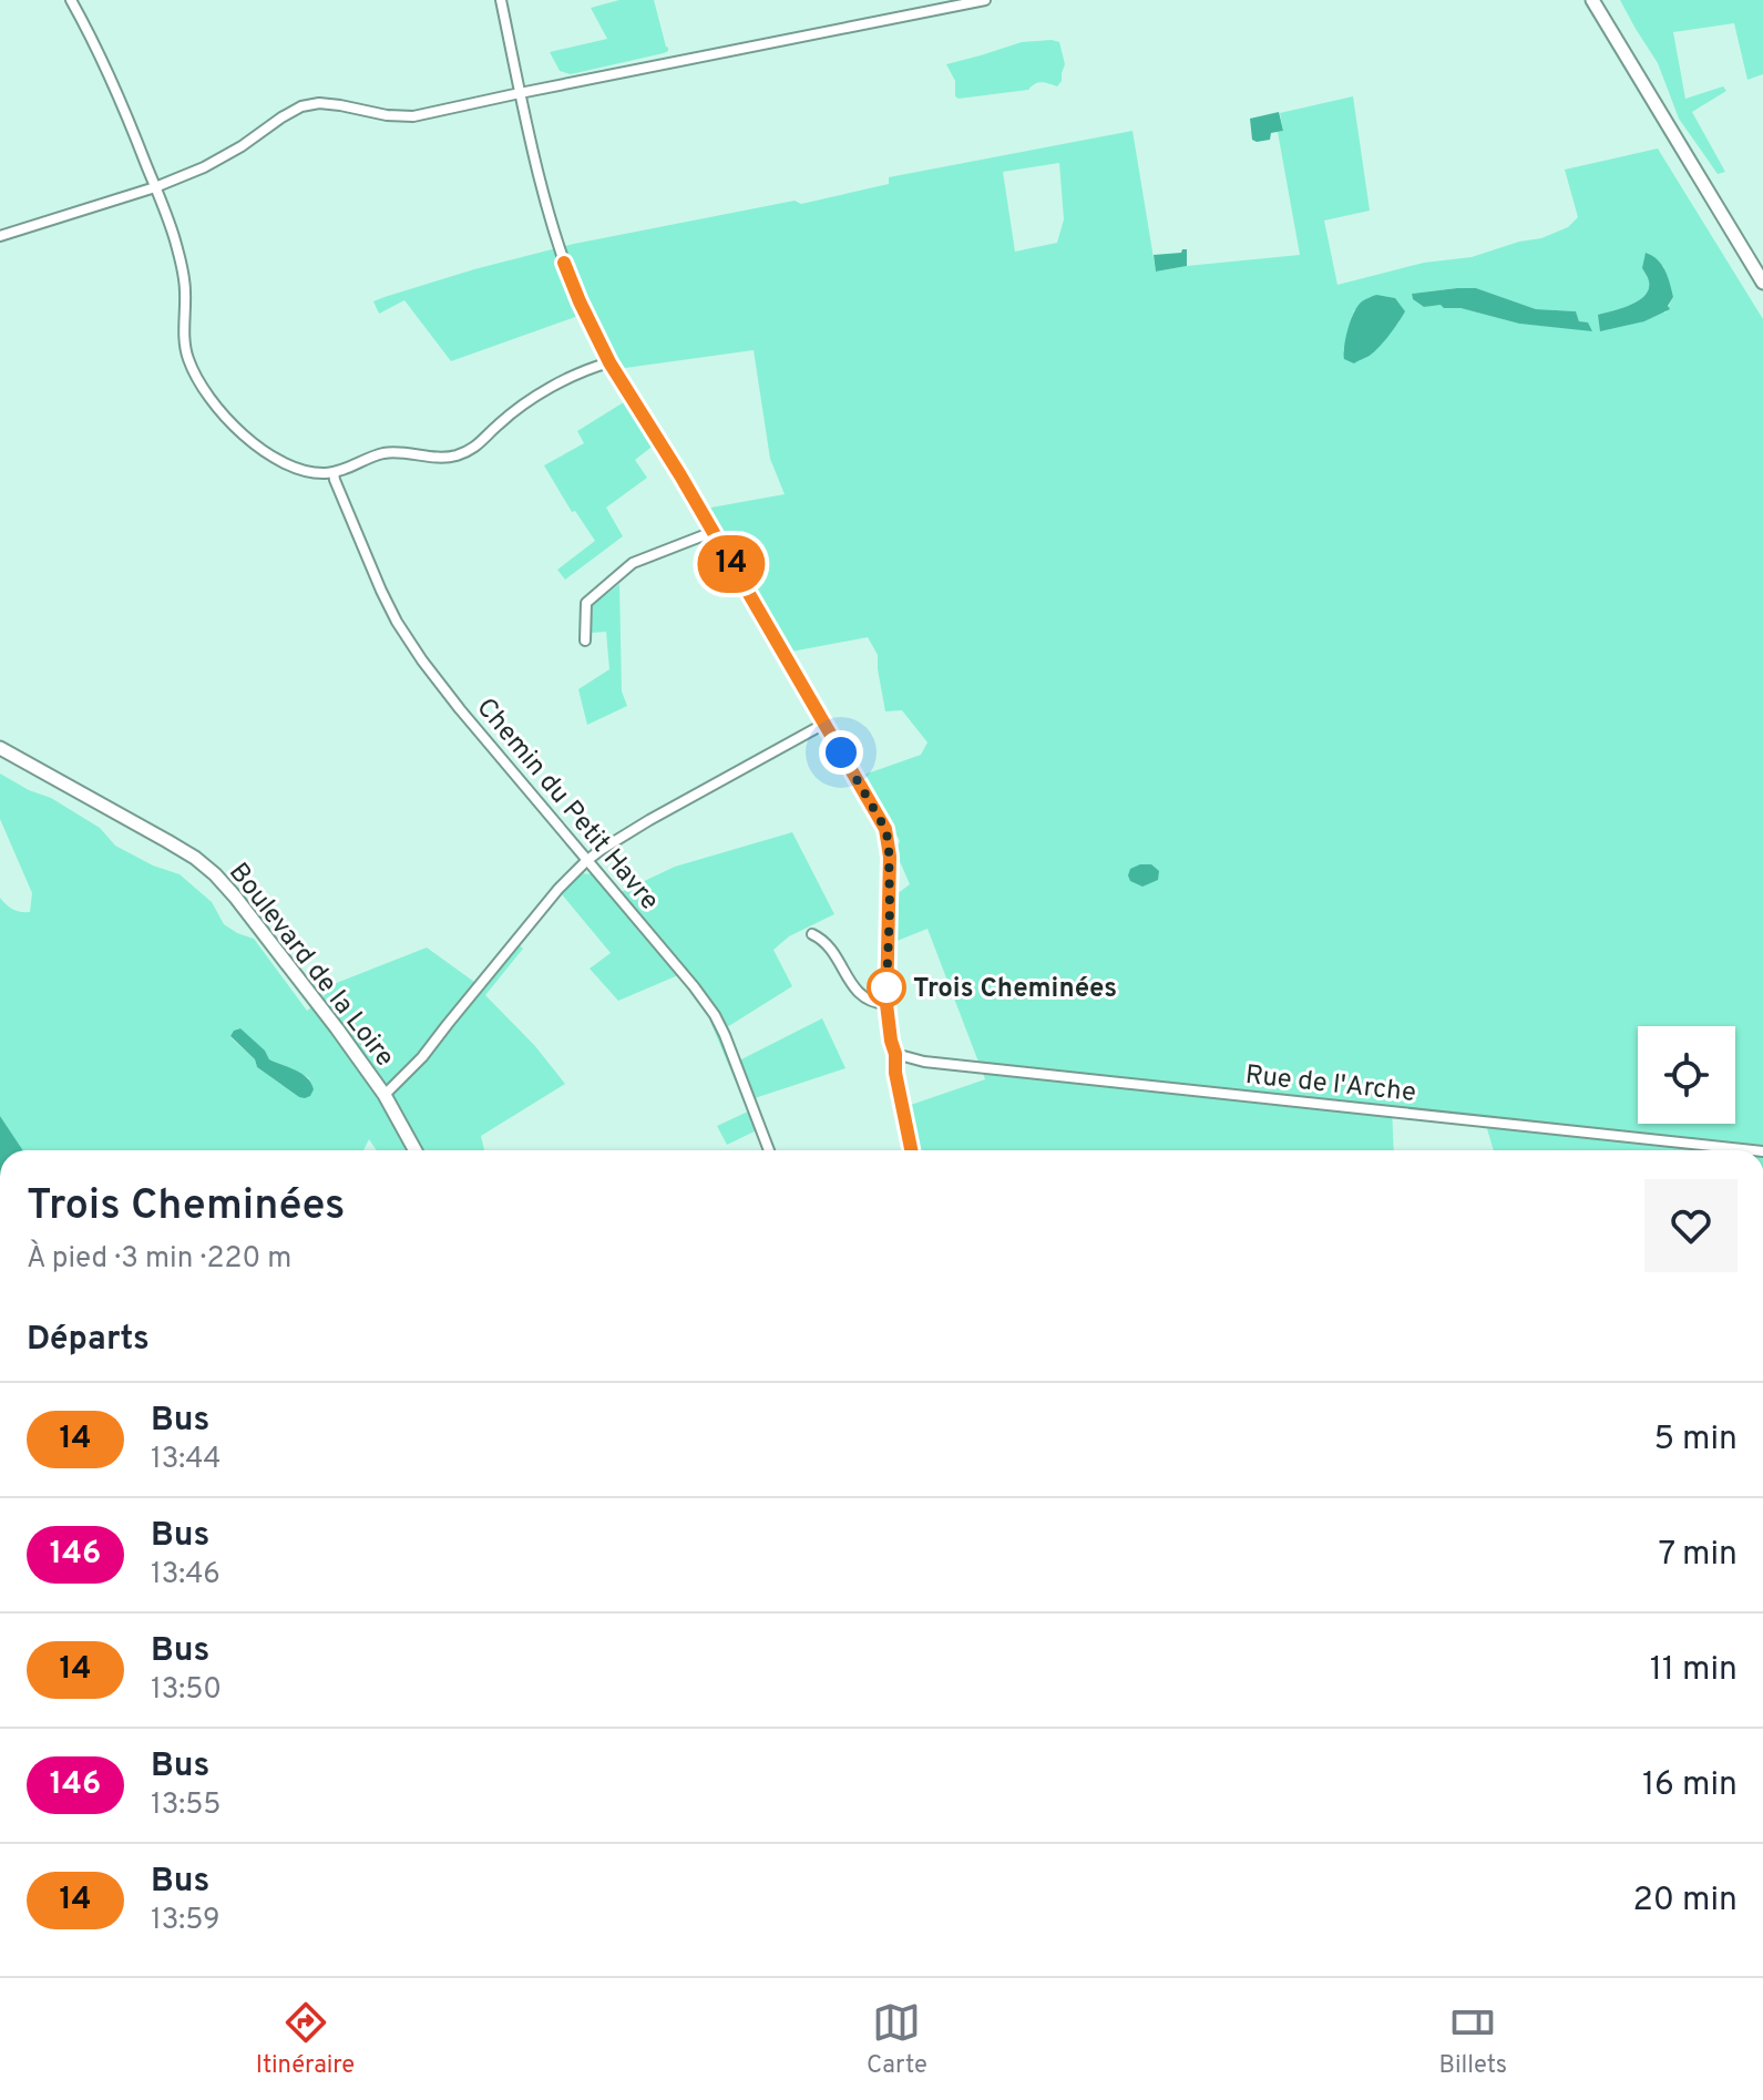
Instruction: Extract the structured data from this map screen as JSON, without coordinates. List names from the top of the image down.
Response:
{
  "streets": {
    "main road": ["Boulevard de la Loire"],
    "street": ["Chemin du Petit Havre", "Rue de l'Arche"]
  },
  "places": ["Trois Cheminées"],
  "lines": ["bus line 14"],
  "page": {
    "on_map": "14",
    "heading": [
      ["Trois Cheminées", "À pied · 3 min · 220 m"],
      "Départs"
    ],
    "list": [
      {
        "mark": "14",
        "name": "Bus",
        "note": "13:44",
        "value": "5 min"
      },
      {
        "mark": "146",
        "name": "Bus",
        "note": "13:46",
        "value": "7 min"
      },
      {
        "mark": "14",
        "name": "Bus",
        "note": "13:50",
        "value": "11 min"
      },
      {
        "mark": "146",
        "name": "Bus",
        "note": "13:55",
        "value": "16 min"
      },
      {
        "mark": "14",
        "name": "Bus",
        "note": "13:59",
        "value": "20 min"
      }
    ],
    "tabs": ["Itinéraire", "Carte", "Billets"]
  }
}
